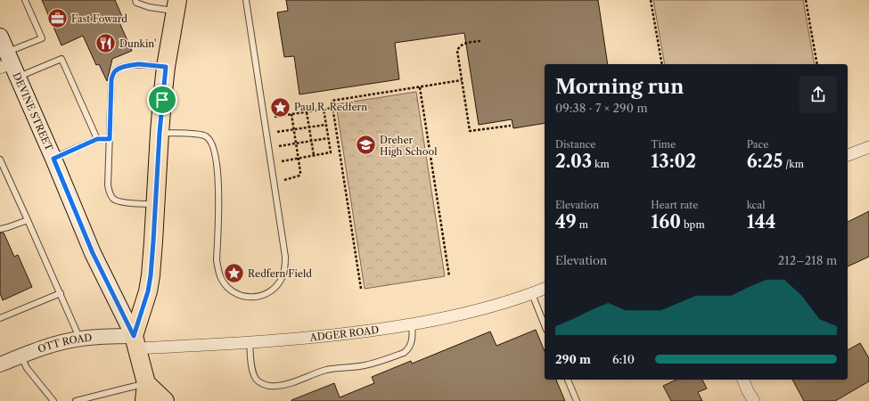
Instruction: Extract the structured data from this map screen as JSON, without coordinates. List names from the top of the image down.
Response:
{
  "streets": {
    "main road": ["DEVINE STREET"],
    "street": ["ADGER ROAD", "OTT ROAD"]
  },
  "crossings": [
    ["DEVINE STREET", "ADGER ROAD"],
    ["DEVINE STREET", "OTT ROAD"],
    ["ADGER ROAD", "OTT ROAD"]
  ],
  "places": {
    "office": ["Fast Foward"],
    "restaurant": ["Dunkin'"],
    "place": ["Paul R. Redfern", "Redfern Field"],
    "school or university": ["Dreher High School"]
  },
  "page": {
    "heading": ["Morning run", "09:38 · 7 × 290 m"],
    "stats": [
      ["Distance", "2.03 km"],
      ["Time", "13:02"],
      ["Pace", "6:25 /km"],
      ["Elevation", "49 m"],
      ["Heart rate", "160 bpm"],
      ["kcal", "144"]
    ],
    "chart": ["Elevation", "212–218 m"],
    "list": [
      {
        "name": "290 m",
        "note": "6:10"
      }
    ]
  }
}
